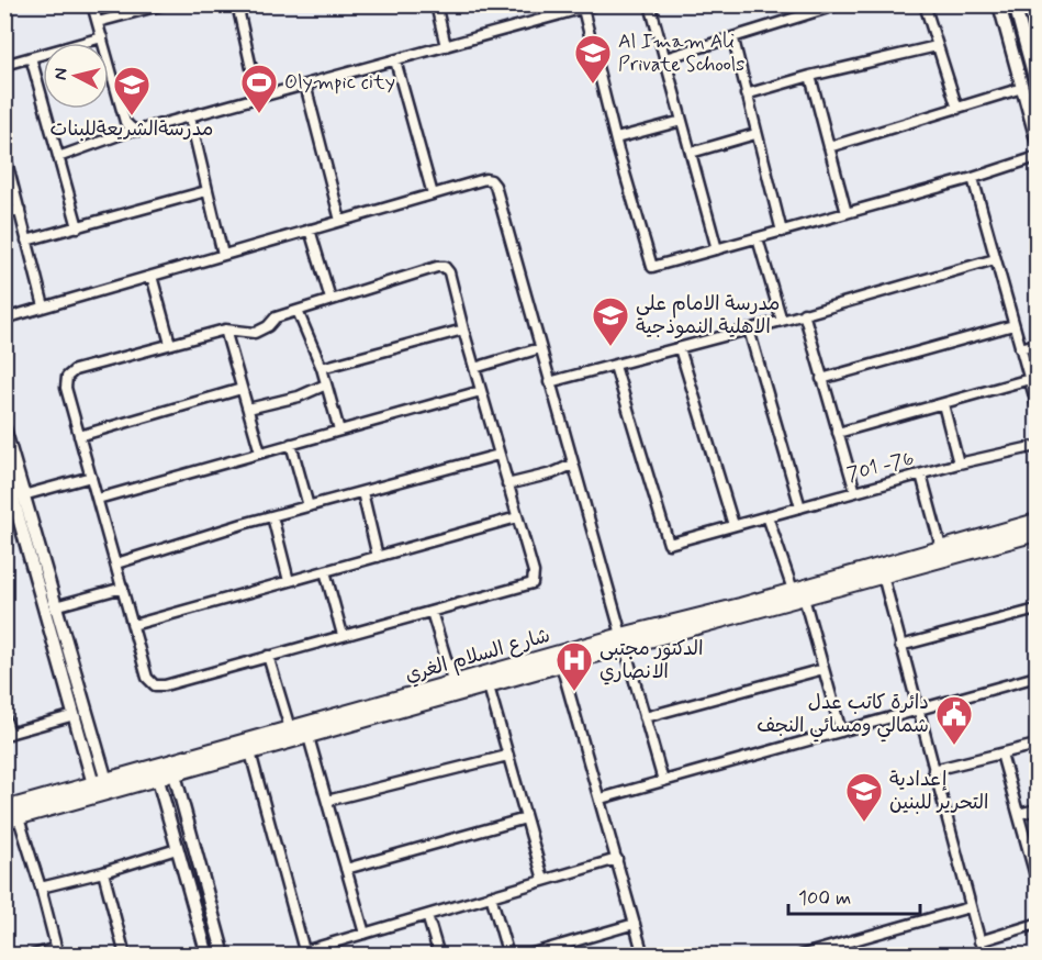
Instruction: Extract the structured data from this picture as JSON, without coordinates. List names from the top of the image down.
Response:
{
  "streets": {
    "main road": ["شارع السلام الغري"],
    "street": ["701 -76"]
  },
  "places": {
    "school or university": [
      "Al Imam Ali Private Schools",
      "مدرسةالشريعةللبنات",
      "مدرسة الامام علي الاهلية النموذجية",
      "إعدادية التحرير للبنين"
    ],
    "sports": ["Olympic city"],
    "hospital": ["الدكتور مجتبى الانصاري"],
    "public building": ["دائرة كاتب عدل شمالي ومسائي النجف"]
  },
  "scale_bar": "100 m",
  "north": "left"
}
